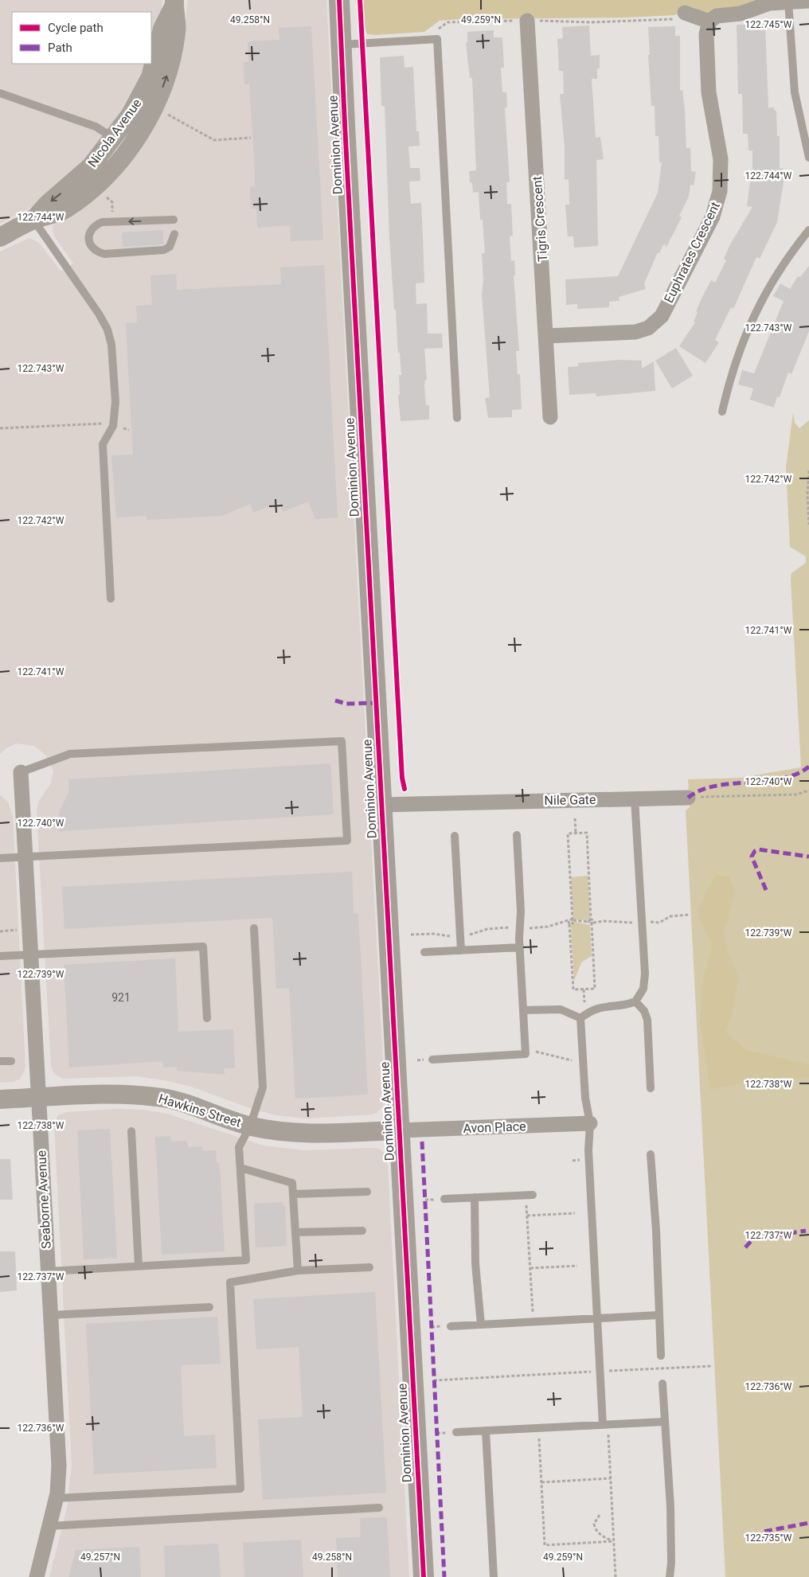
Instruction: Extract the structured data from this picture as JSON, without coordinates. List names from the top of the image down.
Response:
{
  "streets": {
    "main road": ["Dominion Avenue"],
    "street": [
      "Nicola Avenue",
      "Tigris Crescent",
      "Euphrates Crescent",
      "Nile Gate",
      "Hawkins Street",
      "Avon Place",
      "Seaborne Avenue"
    ]
  },
  "crossings": [
    ["Dominion Avenue", "Nile Gate"],
    ["Dominion Avenue", "Hawkins Street"],
    ["Dominion Avenue", "Avon Place"],
    ["Tigris Crescent", "Euphrates Crescent"],
    ["Hawkins Street", "Avon Place"],
    ["Hawkins Street", "Seaborne Avenue"]
  ],
  "house_numbers": ["921"],
  "legend": ["Cycle path", "Path"],
  "coordinates": [
    "49.258°N",
    "49.259°N",
    "122.745°W",
    "122.744°W",
    "122.743°W",
    "122.742°W",
    "122.741°W",
    "122.740°W",
    "122.739°W",
    "122.738°W",
    "122.737°W",
    "122.736°W",
    "122.735°W",
    "49.257°N"
  ]
}
